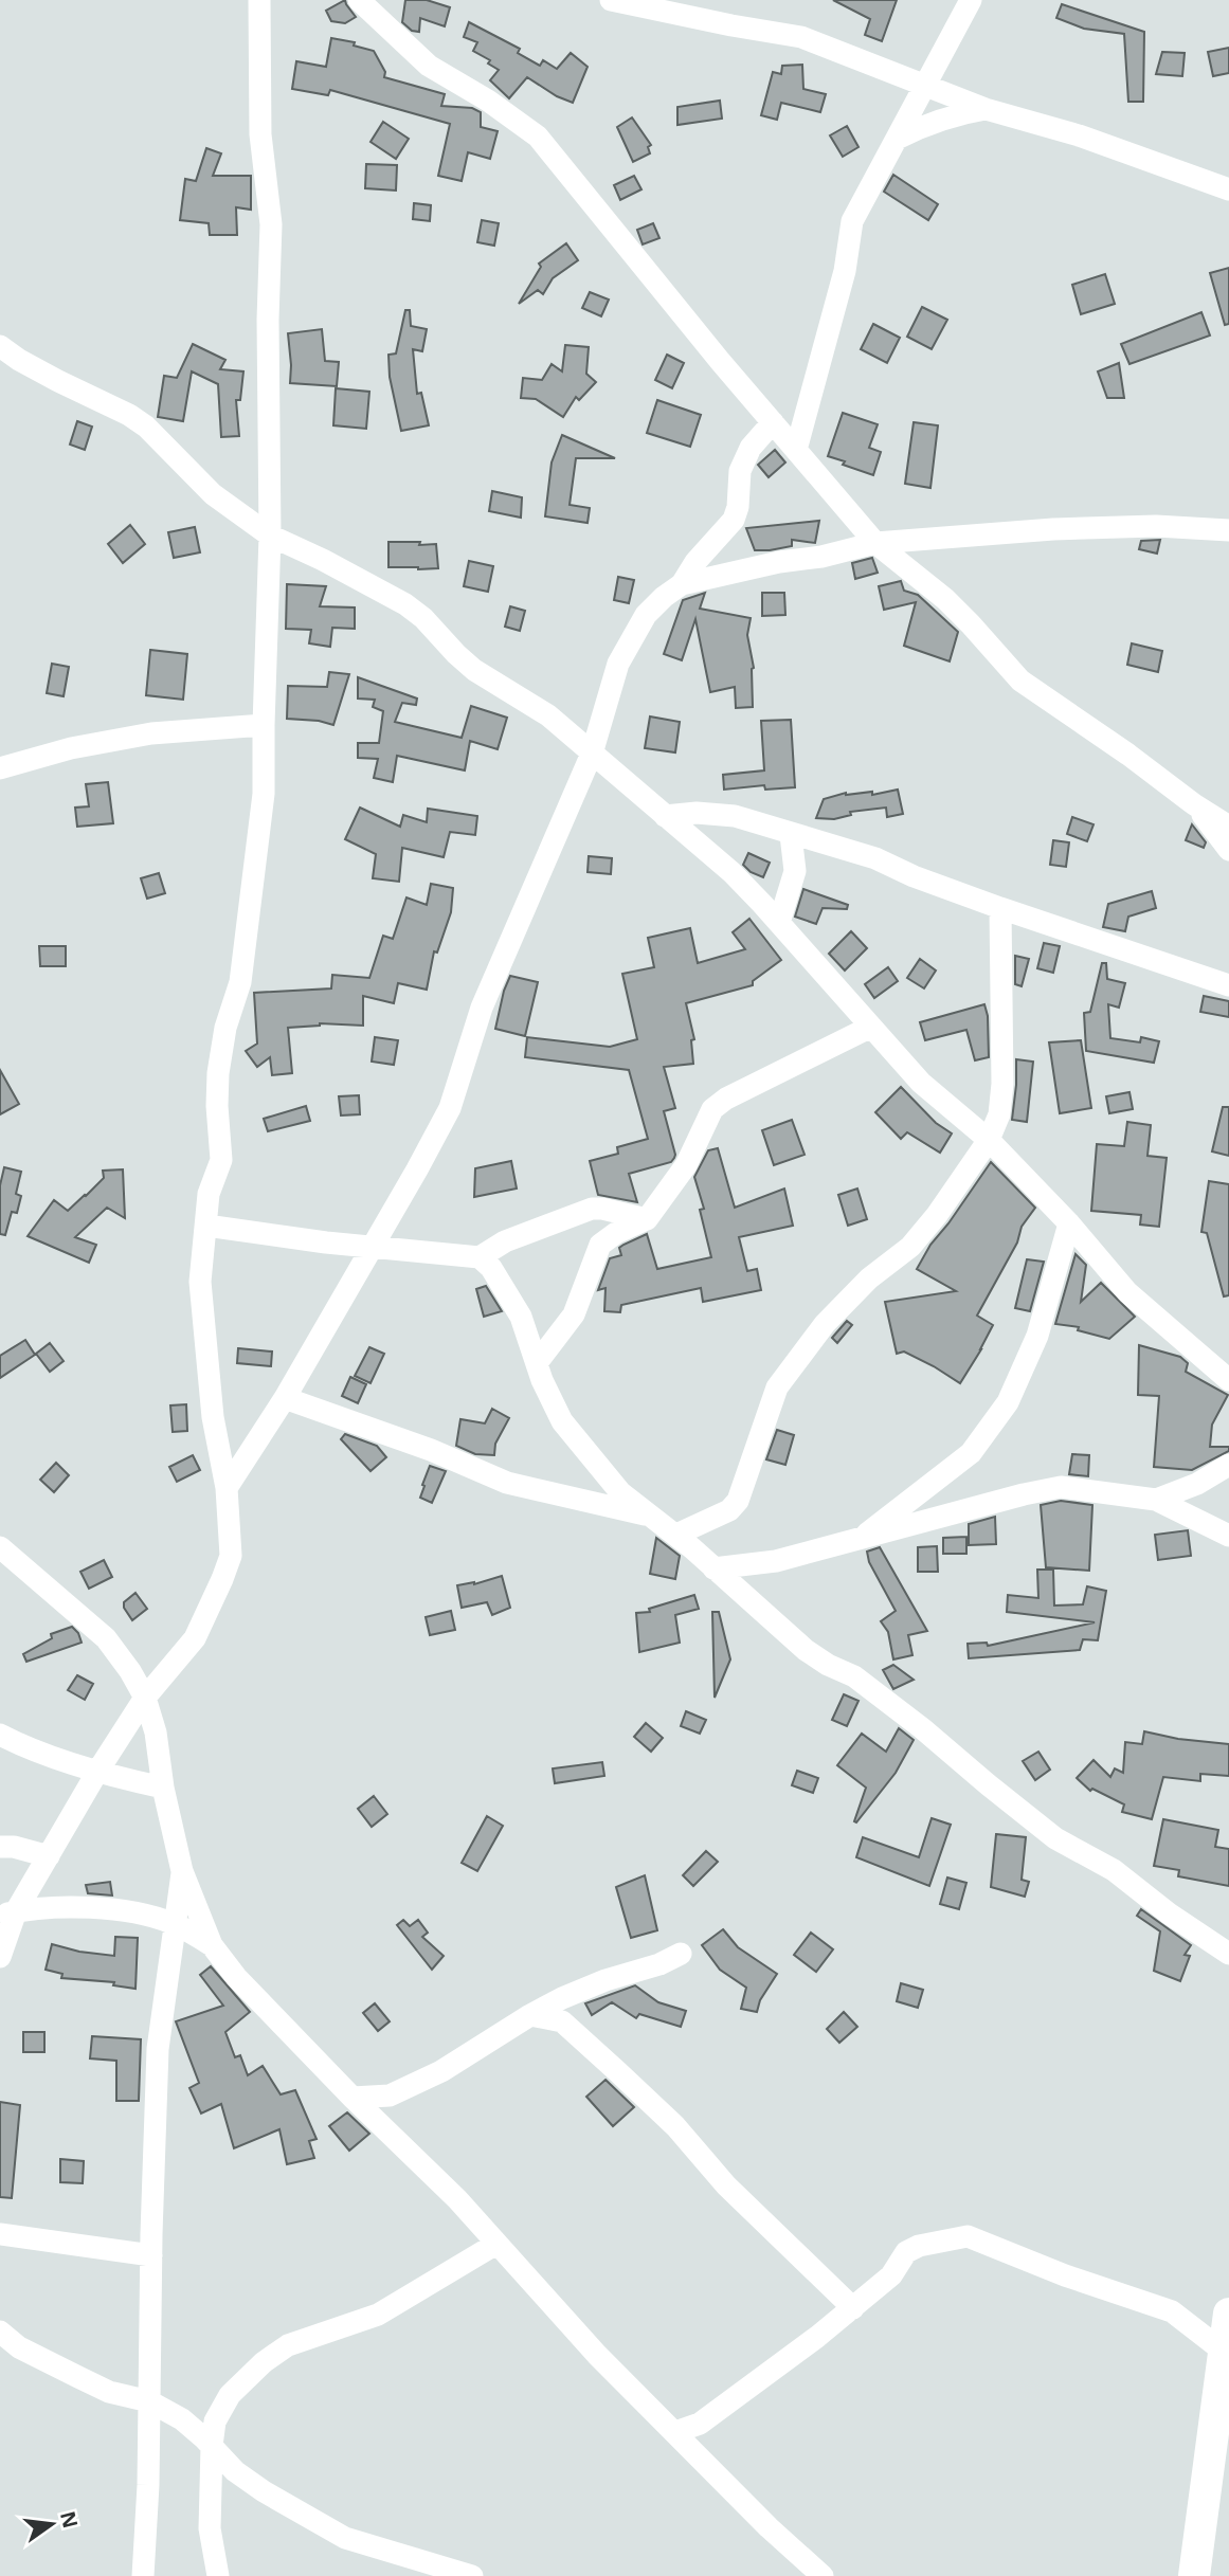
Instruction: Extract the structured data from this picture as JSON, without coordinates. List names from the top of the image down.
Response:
{
  "north": "right"
}
